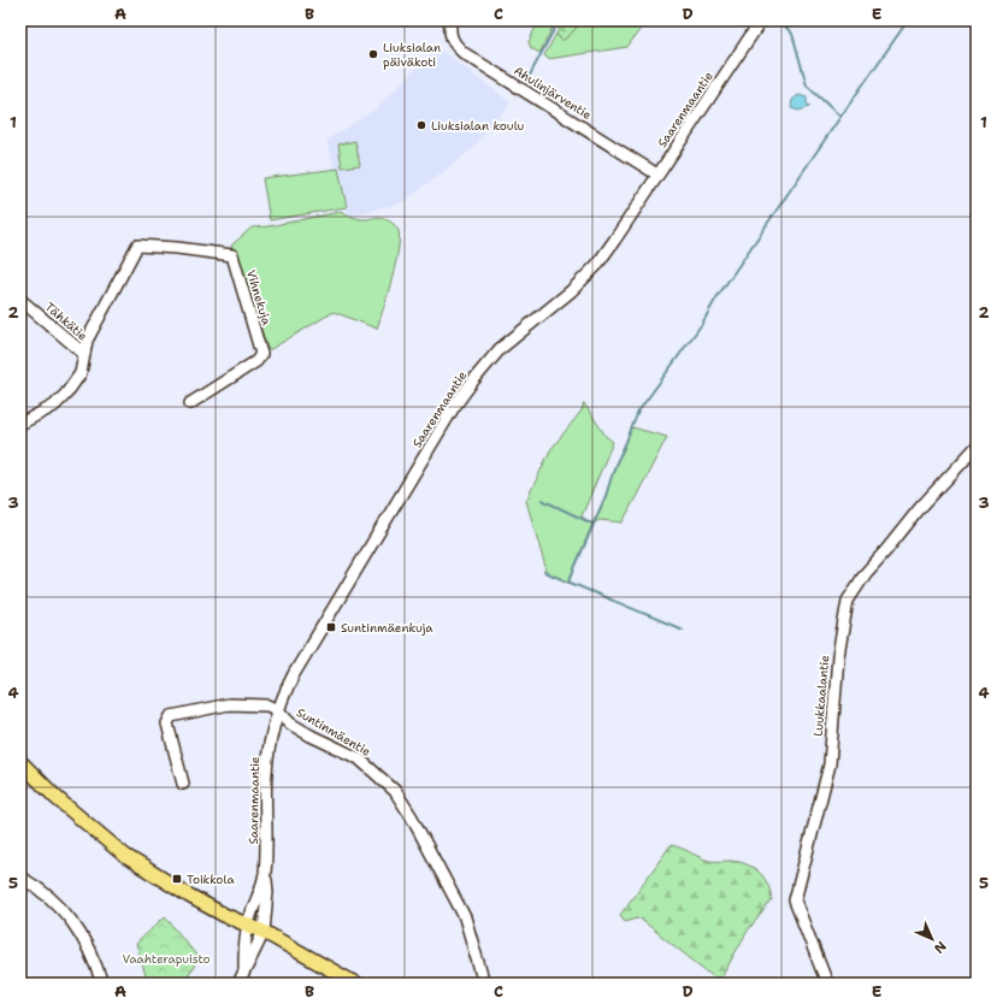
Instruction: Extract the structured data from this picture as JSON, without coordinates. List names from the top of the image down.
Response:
{
  "streets": {
    "street": [
      "Ahulinjärventie",
      "Saarenmaantie",
      "Vihnekuja",
      "Tähkätie",
      "Luukkaalantie",
      "Suntinmäentie"
    ]
  },
  "crossings": [
    ["Ahulinjärventie", "Saarenmaantie"],
    ["Saarenmaantie", "Suntinmäentie"],
    ["Vihnekuja", "Tähkätie"]
  ],
  "parks": ["Vaahterapuisto"],
  "places": {
    "other": ["Liuksialan päiväkoti", "Liuksialan koulu"],
    "transit": ["Suntinmäenkuja", "Toikkola"]
  },
  "north": "bottom right",
  "grid": {
    "columns": [
      "A",
      "B",
      "C",
      "D",
      "E"
    ],
    "rows": [
      "1",
      "2",
      "3",
      "4",
      "5"
    ]
  }
}
